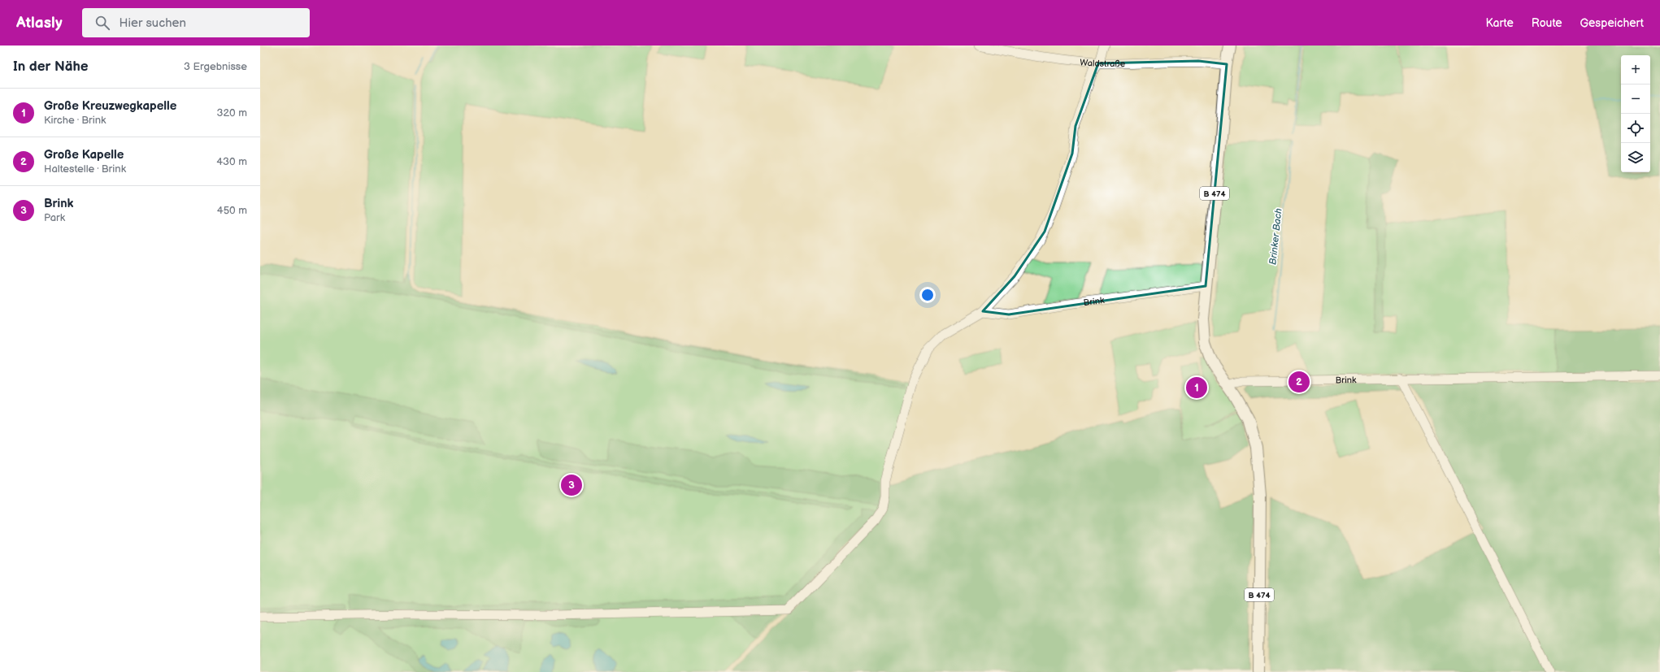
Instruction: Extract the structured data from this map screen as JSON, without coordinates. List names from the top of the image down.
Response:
{
  "streets": {
    "main road": ["B 474"],
    "street": ["Waldstraße", "Brink"]
  },
  "crossings": [
    ["Waldstraße", "B 474"],
    ["B 474", "Brink"]
  ],
  "water": ["Brinker Bach"],
  "page": {
    "header": "Atlasly",
    "search": "Hier suchen",
    "nav": ["Karte", "Route", "Gespeichert"],
    "heading": ["In der Nähe", "3 Ergebnisse"],
    "map_buttons": ["+", "−"],
    "list": [
      {
        "mark": "1",
        "name": "Große Kreuzwegkapelle",
        "note": "Kirche · Brink",
        "value": "320 m"
      },
      {
        "mark": "2",
        "name": "Große Kapelle",
        "note": "Haltestelle · Brink",
        "value": "430 m"
      },
      {
        "mark": "3",
        "name": "Brink",
        "note": "Park",
        "value": "450 m"
      }
    ],
    "pins": ["2", "1", "3"]
  }
}
